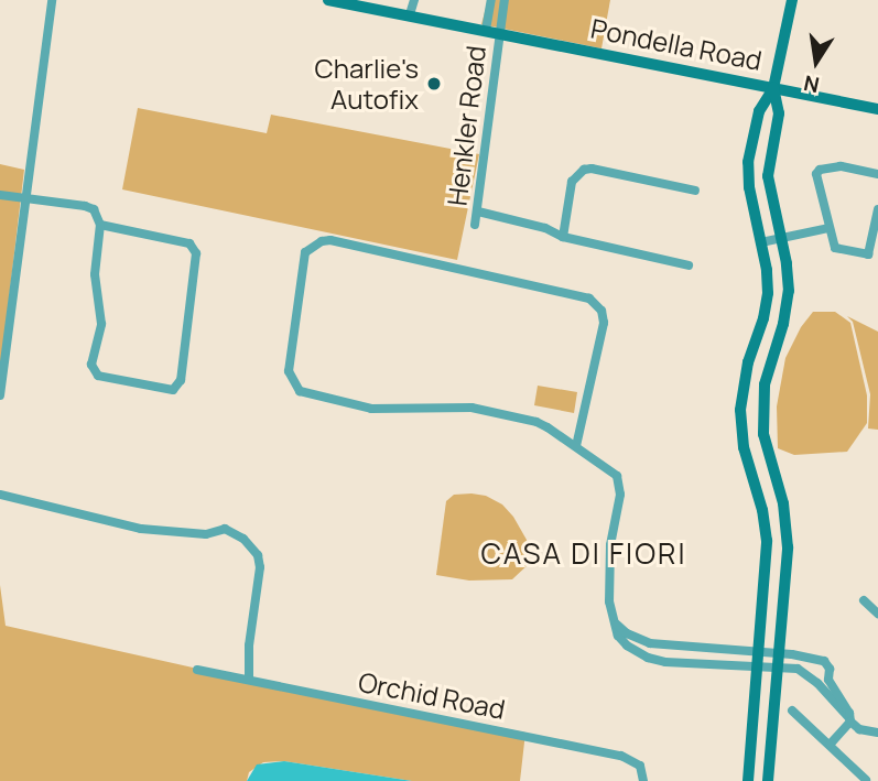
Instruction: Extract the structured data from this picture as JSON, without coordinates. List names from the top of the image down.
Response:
{
  "streets": {
    "street": ["Pondella Road", "Henkler Road", "Orchid Road"]
  },
  "crossings": [
    ["Pondella Road", "Henkler Road"]
  ],
  "districts": ["CASA DI FIORI"],
  "places": ["Charlie's Autofix"],
  "north": "bottom"
}
